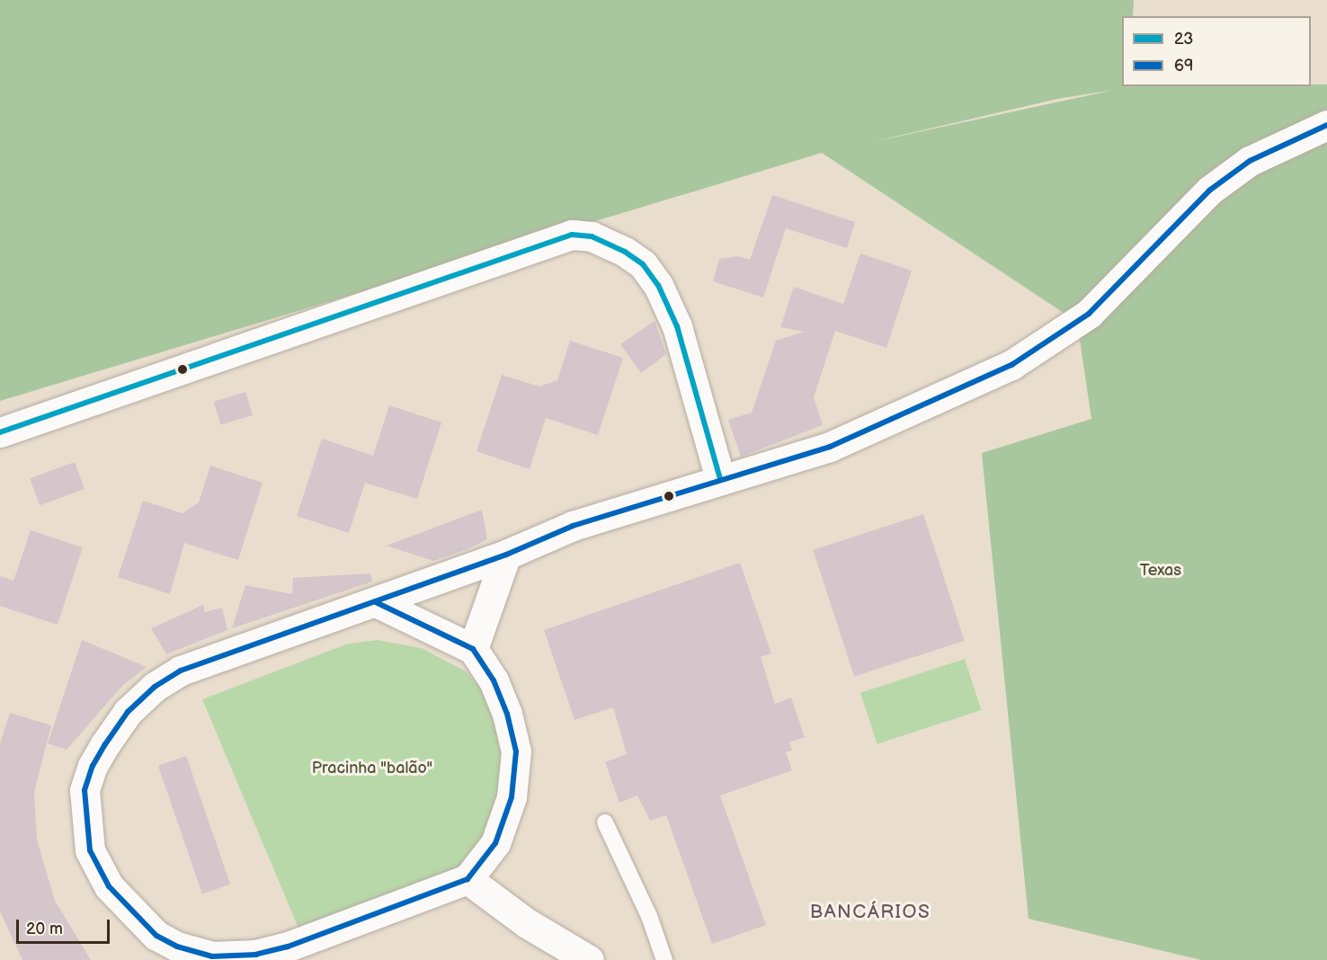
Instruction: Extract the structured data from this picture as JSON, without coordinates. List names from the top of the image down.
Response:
{
  "districts": ["BANCÁRIOS"],
  "parks": ["Texas", "Pracinha \"balão\""],
  "lines": ["transit line 69", "transit line 23"],
  "legend": ["23", "69"],
  "scale_bar": "20 m"
}
